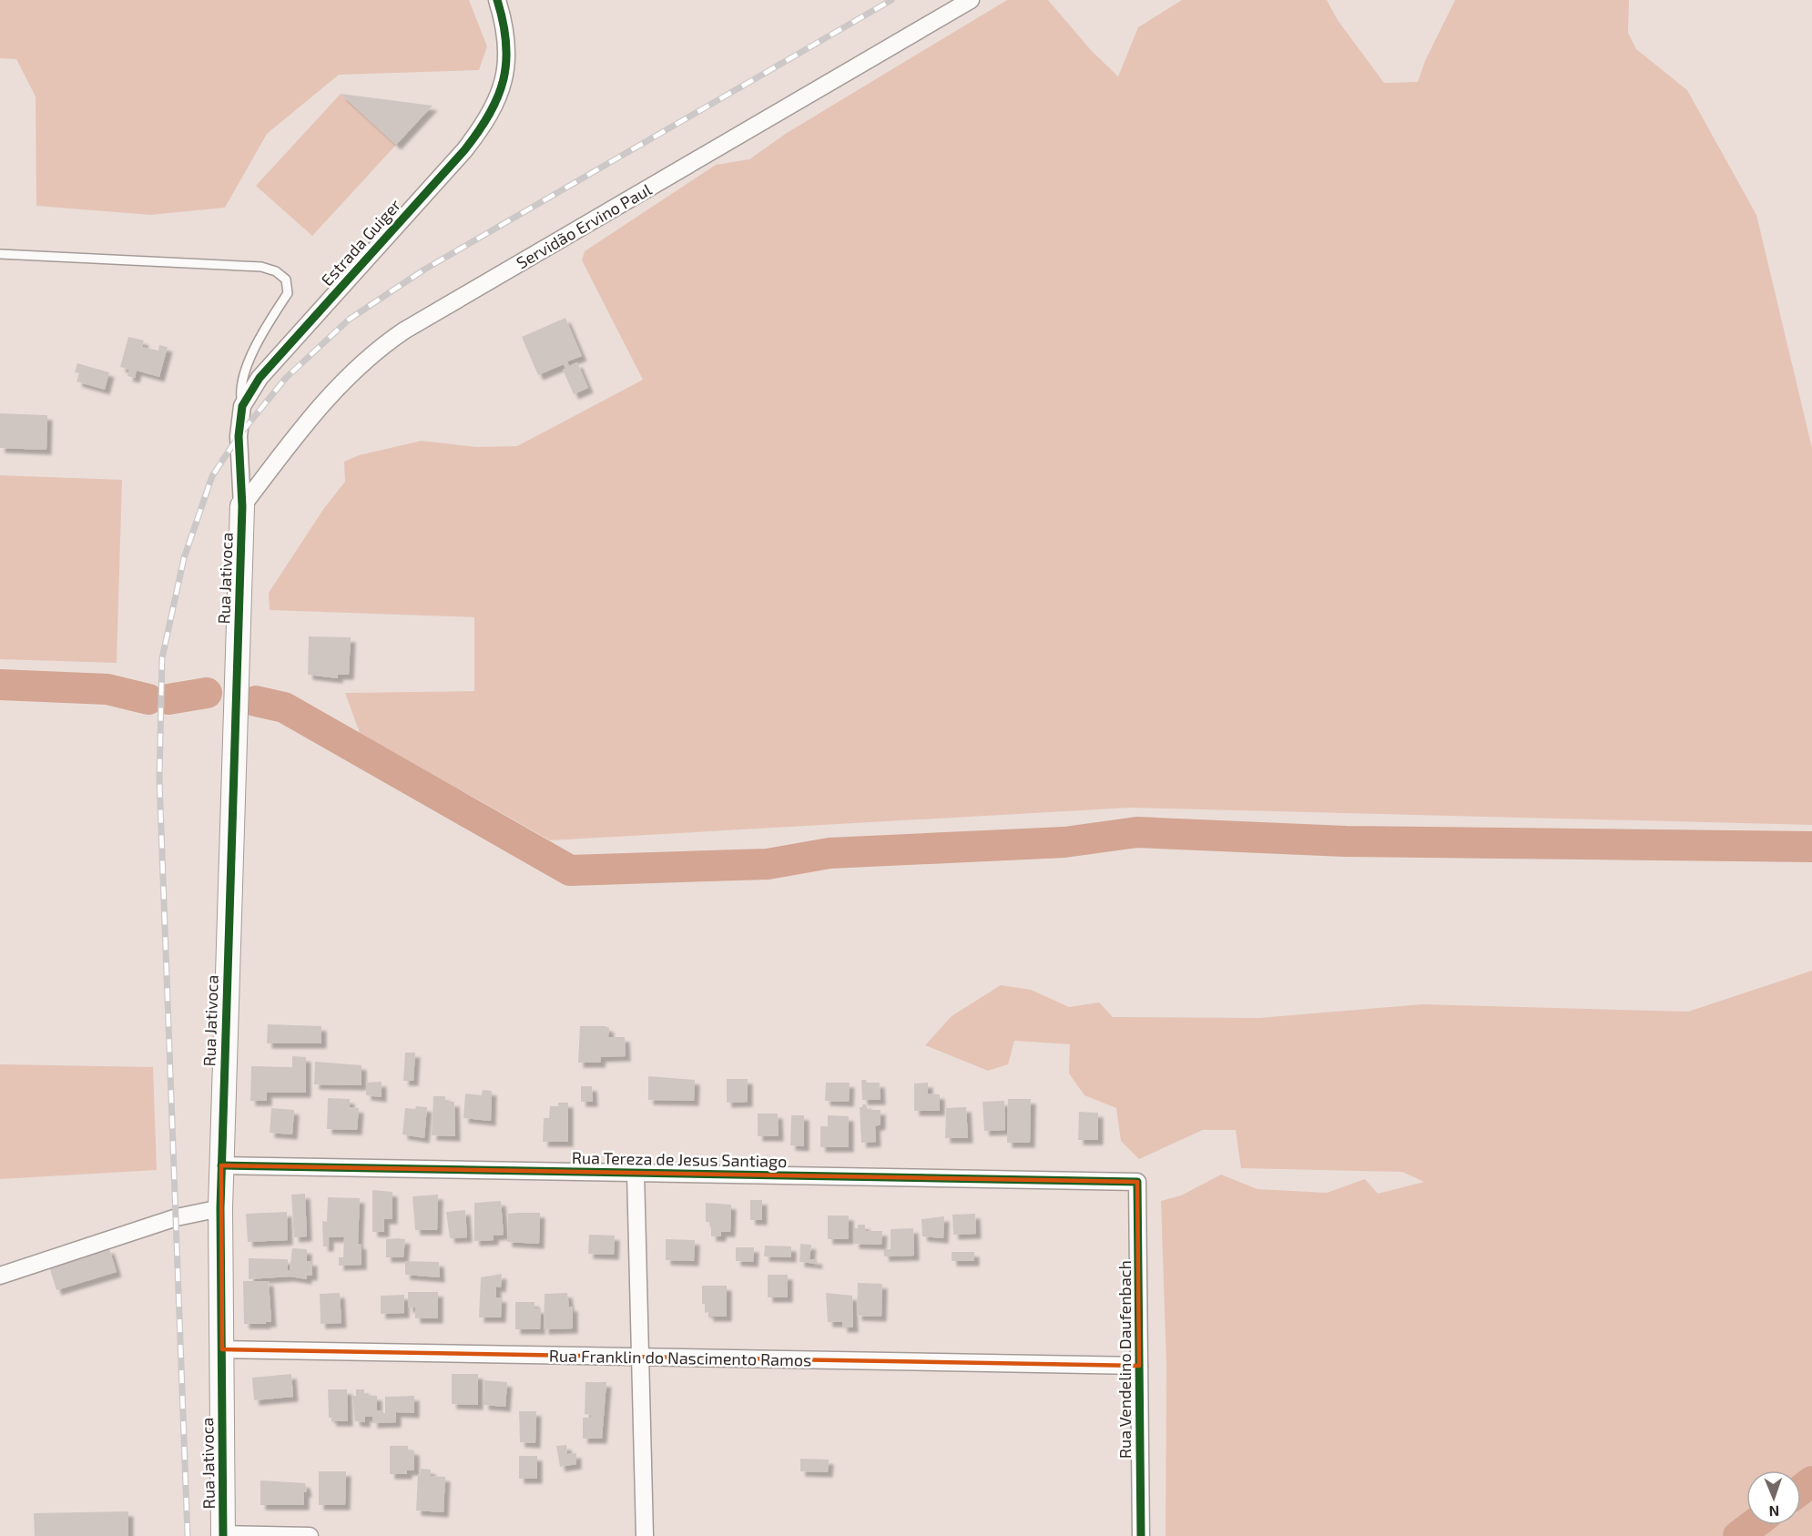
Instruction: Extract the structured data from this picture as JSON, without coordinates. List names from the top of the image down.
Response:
{
  "streets": {
    "street": [
      "Servidão Ervino Paul",
      "Estrada Guiger",
      "Rua Jativoca",
      "Rua Tereza de Jesus Santiago",
      "Rua Franklin do Nascimento Ramos",
      "Rua Vendelino Daufenbach"
    ]
  },
  "crossings": [
    ["Servidão Ervino Paul", "Estrada Guiger"],
    ["Servidão Ervino Paul", "Rua Jativoca"],
    ["Estrada Guiger", "Rua Jativoca"],
    ["Rua Jativoca", "Rua Tereza de Jesus Santiago"],
    ["Rua Jativoca", "Rua Franklin do Nascimento Ramos"],
    ["Rua Tereza de Jesus Santiago", "Rua Vendelino Daufenbach"],
    ["Rua Franklin do Nascimento Ramos", "Rua Vendelino Daufenbach"]
  ],
  "north": "bottom"
}
